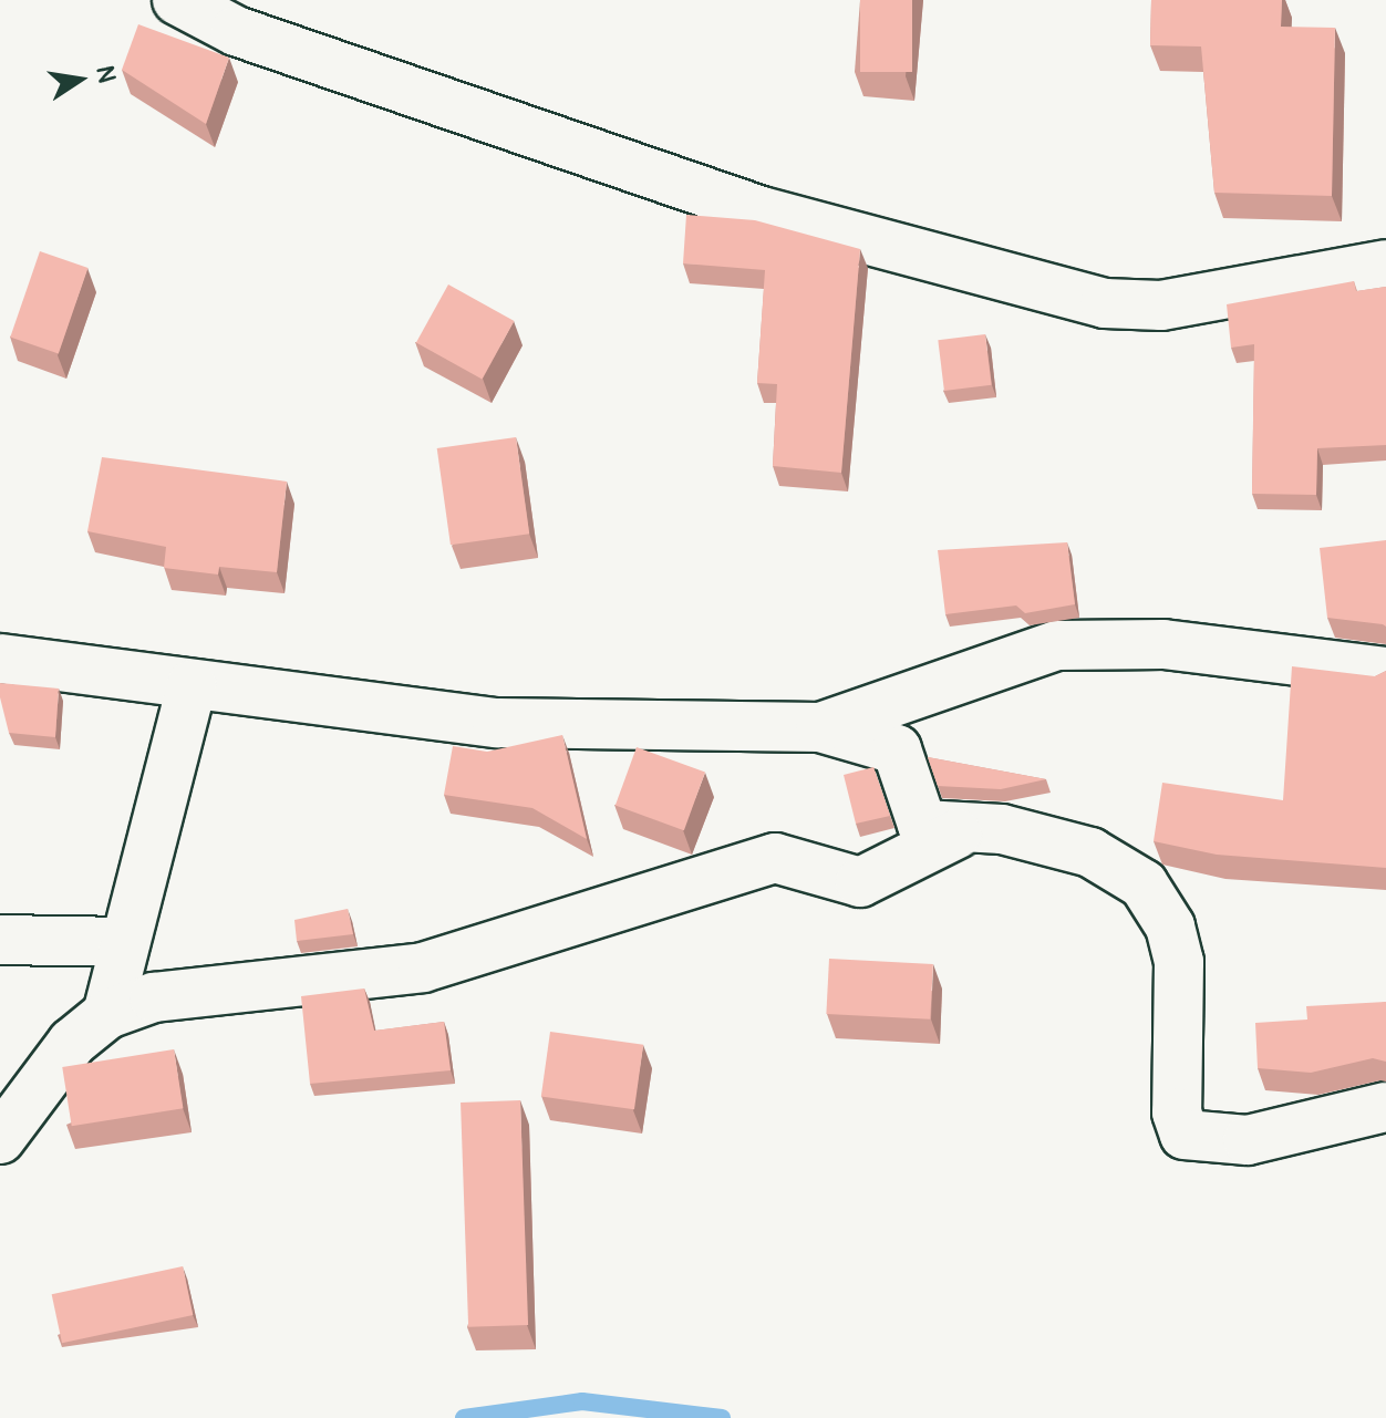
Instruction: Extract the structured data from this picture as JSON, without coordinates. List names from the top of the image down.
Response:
{
  "north": "right"
}
